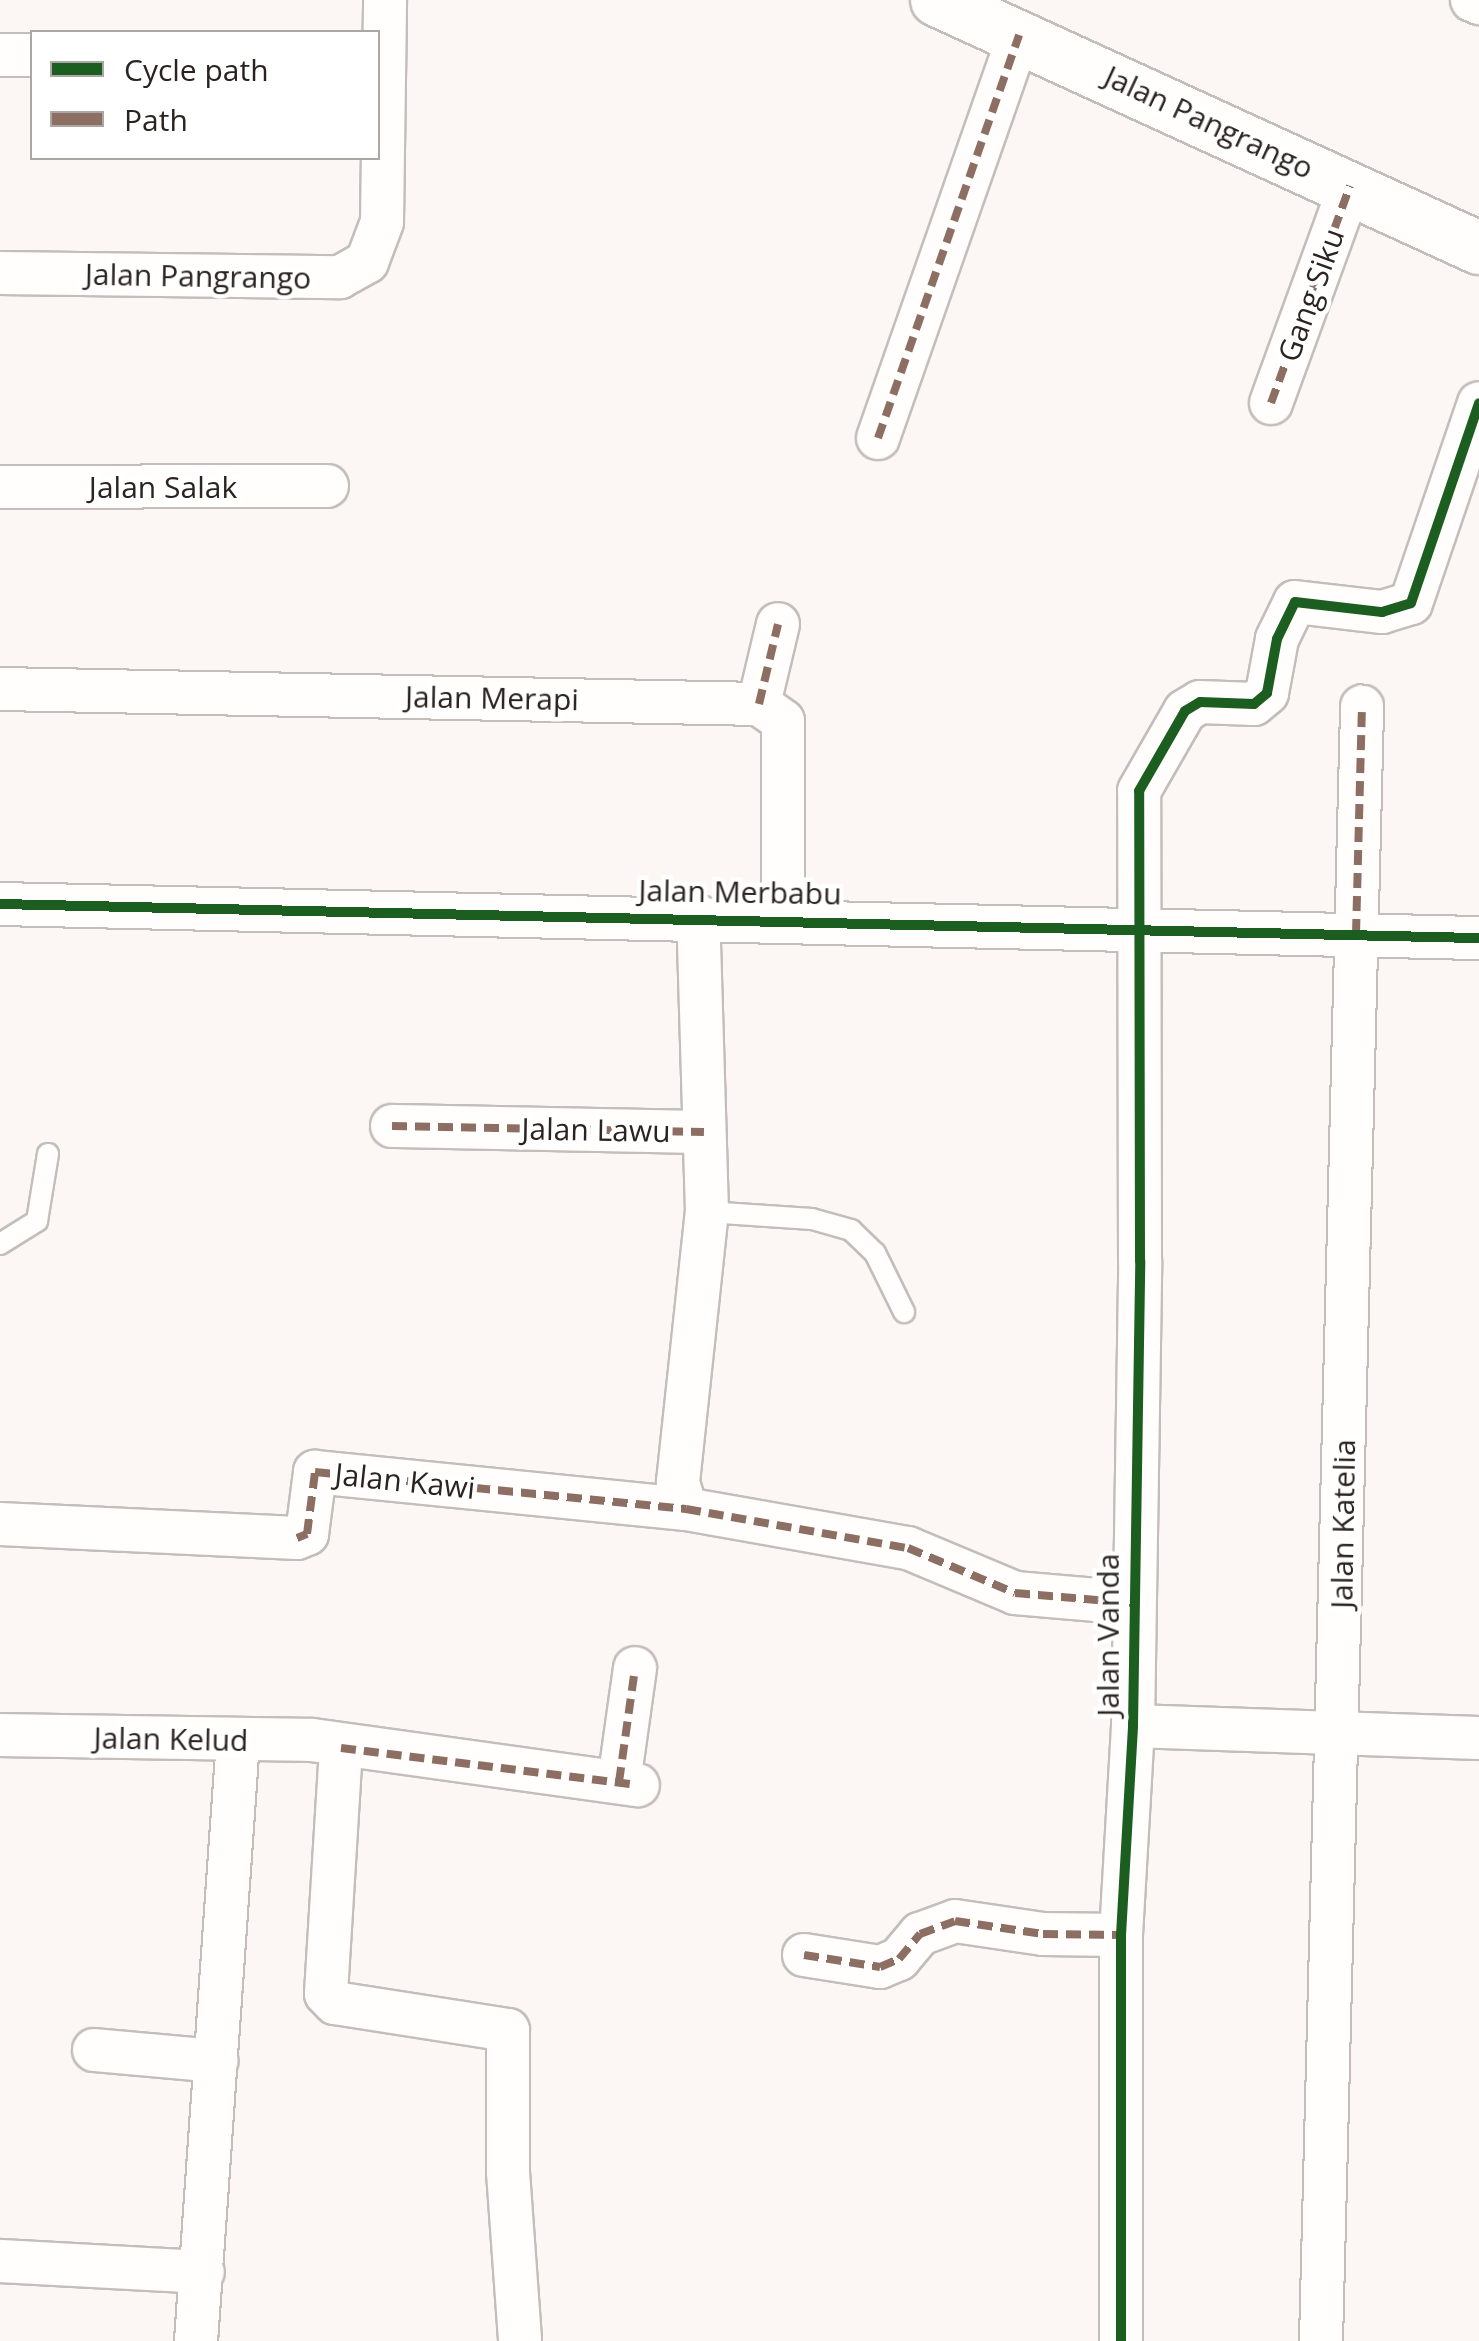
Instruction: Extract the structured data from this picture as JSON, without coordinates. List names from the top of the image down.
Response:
{
  "streets": {
    "street": [
      "Jalan Pangrango",
      "Gang Siku",
      "Jalan Salak",
      "Jalan Merapi",
      "Jalan Merbabu",
      "Jalan Lawu",
      "Jalan Kawi",
      "Jalan Katelia",
      "Jalan Vanda",
      "Jalan Kelud"
    ]
  },
  "crossings": [
    ["Jalan Pangrango", "Gang Siku"],
    ["Jalan Merbabu", "Jalan Lawu"],
    ["Jalan Merbabu", "Jalan Katelia"],
    ["Jalan Merbabu", "Jalan Vanda"]
  ],
  "legend": ["Cycle path", "Path"]
}
